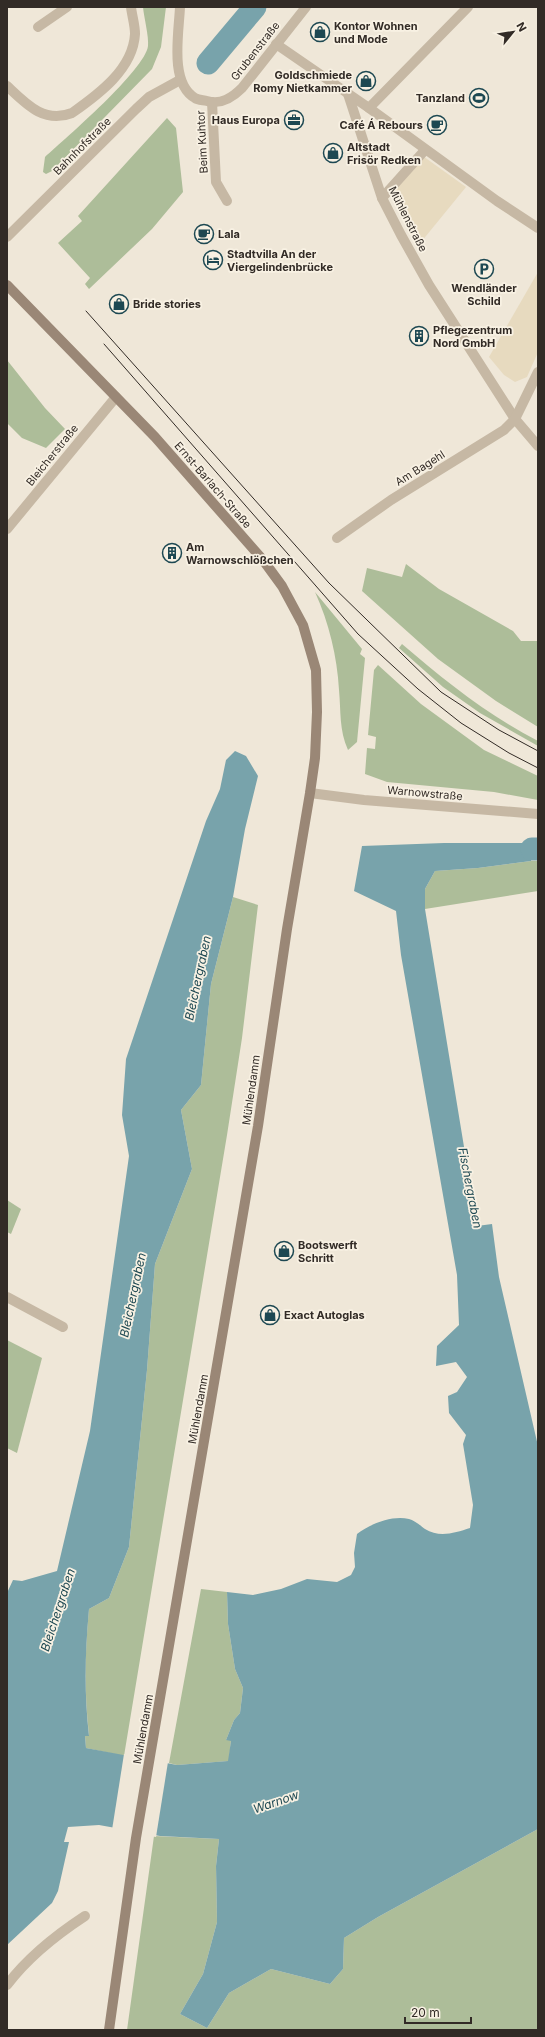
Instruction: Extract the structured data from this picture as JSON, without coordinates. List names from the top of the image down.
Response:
{
  "streets": {
    "main road": ["Ernst-Barlach-Straße", "Mühlendamm"],
    "street": [
      "Grubenstraße",
      "Beim Kuhtor",
      "Bahnhofstraße",
      "Mühlenstraße",
      "Bleicherstraße",
      "Am Bagehl",
      "Warnowstraße"
    ]
  },
  "crossings": [
    ["Grubenstraße", "Beim Kuhtor"],
    ["Grubenstraße", "Bahnhofstraße"],
    ["Mühlenstraße", "Am Bagehl"],
    ["Bleicherstraße", "Ernst-Barlach-Straße"],
    ["Ernst-Barlach-Straße", "Warnowstraße"],
    ["Ernst-Barlach-Straße", "Mühlendamm"],
    ["Warnowstraße", "Mühlendamm"]
  ],
  "water": ["Bleichergraben", "Fischergraben", "Warnow"],
  "places": {
    "shop": [
      "Kontor Wohnen und Mode",
      "Goldschmiede Romy Nietkammer",
      "Altstadt Frisör Redken",
      "Bride stories",
      "Bootswerft Schritt",
      "Exact Autoglas"
    ],
    "sports": ["Tanzland"],
    "office": ["Haus Europa"],
    "cafe": ["Café Á Rebours", "Lala"],
    "hotel": ["Stadtvilla An der Viergelindenbrücke"],
    "parking": ["Wendländer Schild"],
    "building": ["Pflegezentrum Nord GmbH", "Am Warnowschlößchen"]
  },
  "scale_bar": "20 m",
  "north": "top right"
}
